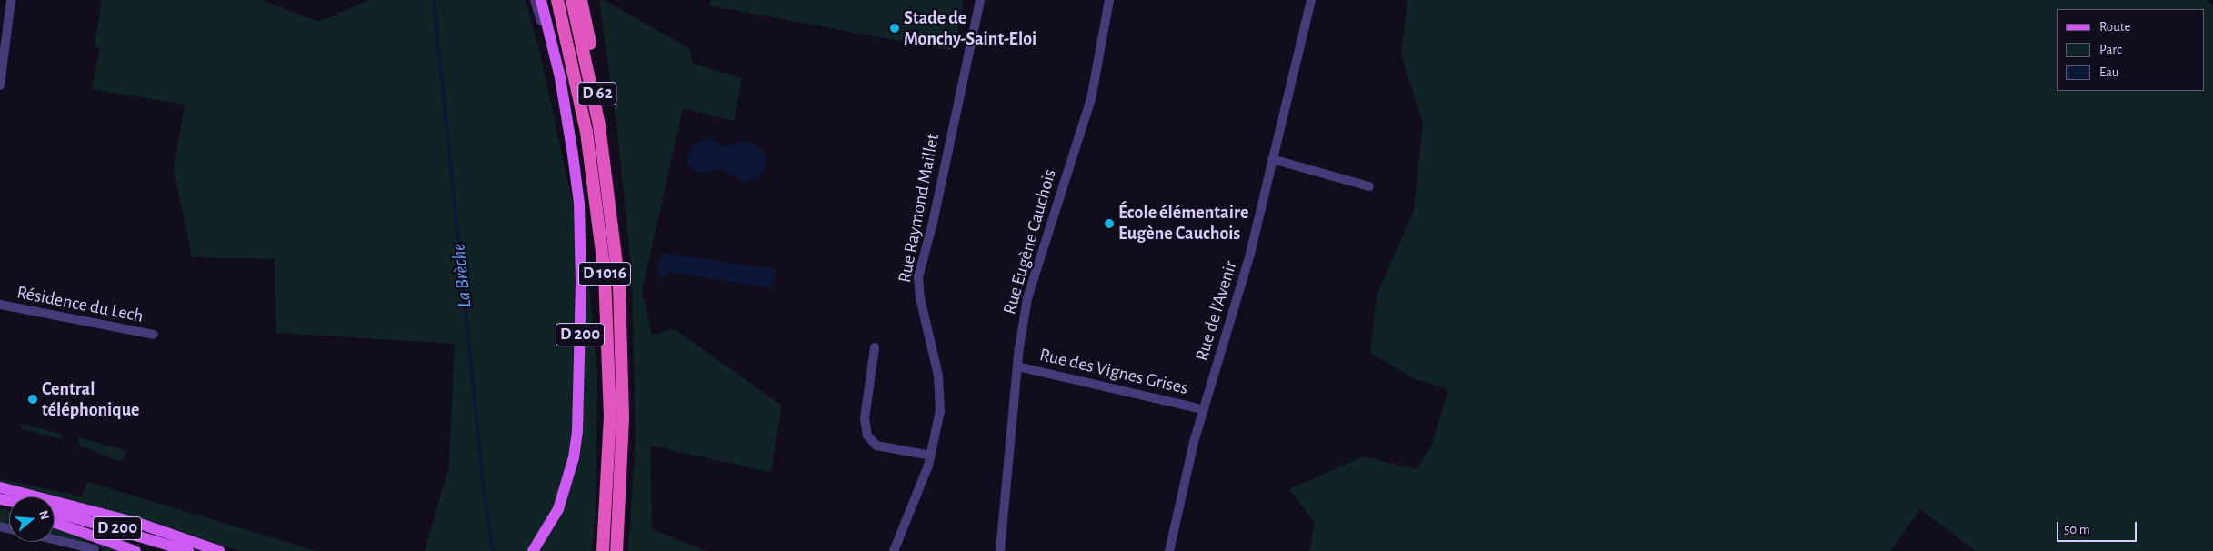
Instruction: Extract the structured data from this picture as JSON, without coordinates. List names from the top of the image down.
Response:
{
  "streets": {
    "highway": ["D 62", "D 1016"],
    "main road": ["D 200"],
    "street": [
      "Rue Raymond Maillet",
      "Rue Eugène Cauchois",
      "Résidence du Lech",
      "Rue de l'Avenir",
      "Rue des Vignes Grises"
    ]
  },
  "crossings": [
    ["D 62", "D 1016"],
    ["Rue Eugène Cauchois", "Rue des Vignes Grises"],
    ["Rue de l'Avenir", "Rue des Vignes Grises"]
  ],
  "water": ["La Brèche"],
  "places": ["Stade de Monchy-Saint-Eloi", "École élémentaire Eugène Cauchois", "Central téléphonique"],
  "legend": ["Route", "Parc", "Eau"],
  "scale_bar": "50 m",
  "north": "right"
}
